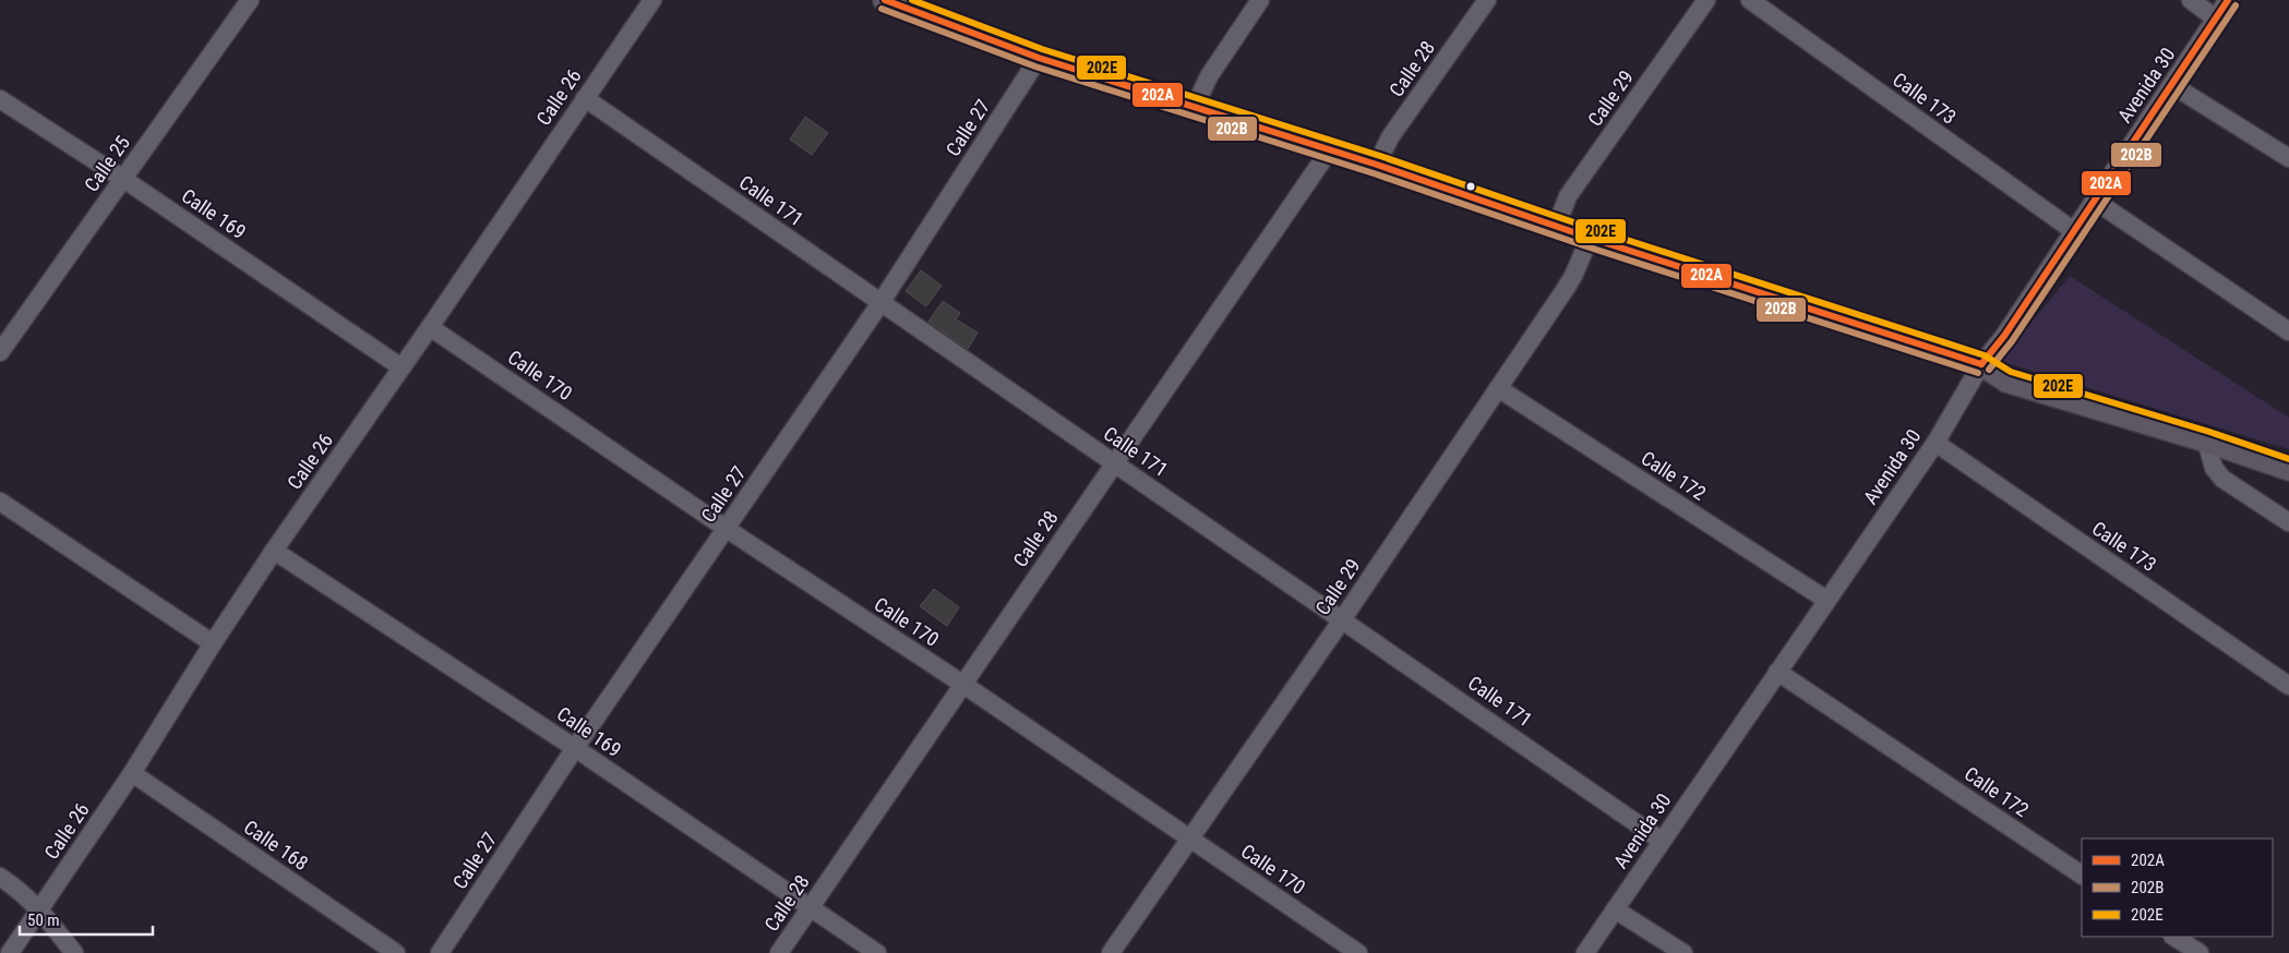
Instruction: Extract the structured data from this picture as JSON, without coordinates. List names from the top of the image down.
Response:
{
  "streets": {
    "street": [
      "Calle 28",
      "Avenida 30",
      "Calle 26",
      "Calle 29",
      "Calle 173",
      "Calle 27",
      "Calle 25",
      "Calle 171",
      "Calle 169",
      "Calle 170",
      "Calle 172",
      "Calle 168"
    ]
  },
  "crossings": [
    ["Calle 28", "Calle 171"],
    ["Calle 28", "Calle 169"],
    ["Calle 28", "Calle 170"],
    ["Avenida 30", "Calle 173"],
    ["Avenida 30", "Calle 171"],
    ["Avenida 30", "Calle 172"],
    ["Calle 26", "Calle 171"],
    ["Calle 26", "Calle 169"],
    ["Calle 26", "Calle 170"],
    ["Calle 26", "Calle 168"],
    ["Calle 29", "Calle 171"],
    ["Calle 29", "Calle 170"],
    ["Calle 29", "Calle 172"],
    ["Calle 27", "Calle 171"],
    ["Calle 27", "Calle 169"],
    ["Calle 27", "Calle 170"],
    ["Calle 25", "Calle 169"]
  ],
  "lines": ["transit line 202A", "transit line 202E", "transit line 202B"],
  "legend": ["202A", "202B", "202E"],
  "scale_bar": "50 m"
}
